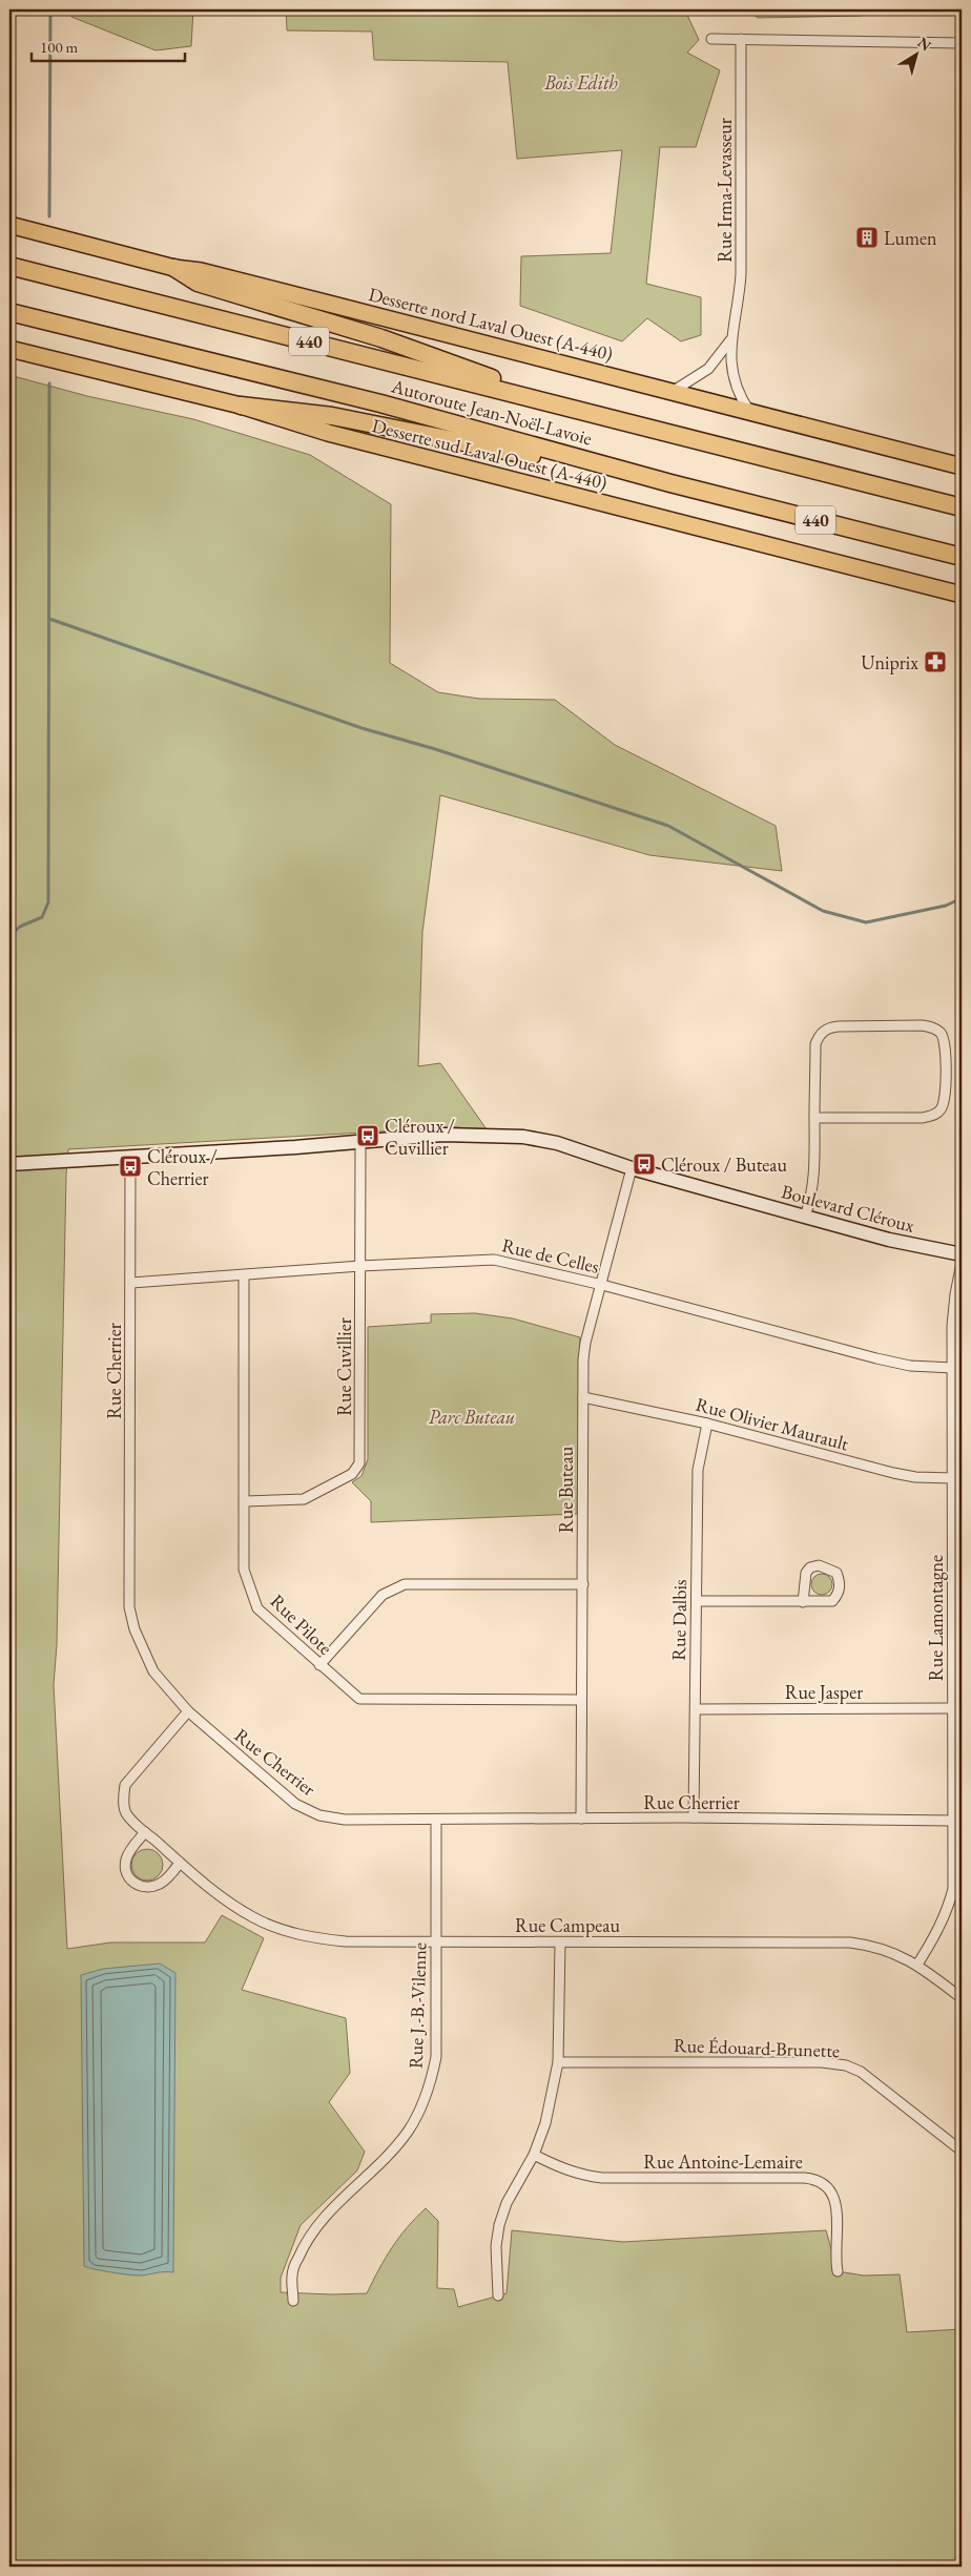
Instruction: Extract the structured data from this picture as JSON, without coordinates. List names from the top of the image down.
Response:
{
  "streets": {
    "highway": ["440", "Autoroute Jean-Noël-Lavoie"],
    "main road": ["Desserte nord Laval Ouest (A-440)", "Desserte sud Laval Ouest (A-440)"],
    "street": [
      "Rue Irma-Levasseur",
      "Boulevard Cléroux",
      "Rue de Celles",
      "Rue Cuvillier",
      "Rue Cherrier",
      "Rue Olivier Maurault",
      "Rue Buteau",
      "Rue Lamontagne",
      "Rue Dalbis",
      "Rue Pilote",
      "Rue Jasper",
      "Rue Campeau",
      "Rue J.-B.-Vilenne",
      "Rue Édouard-Brunette",
      "Rue Antoine-Lemaire"
    ]
  },
  "crossings": [
    ["Rue Irma-Levasseur", "Desserte nord Laval Ouest (A-440)"],
    ["Boulevard Cléroux", "Rue Cuvillier"],
    ["Boulevard Cléroux", "Rue Cherrier"],
    ["Boulevard Cléroux", "Rue Buteau"],
    ["Rue de Celles", "Rue Cuvillier"],
    ["Rue de Celles", "Rue Cherrier"],
    ["Rue de Celles", "Rue Buteau"],
    ["Rue de Celles", "Rue Lamontagne"],
    ["Rue de Celles", "Rue Pilote"],
    ["Rue Cuvillier", "Rue Pilote"],
    ["Rue Cherrier", "Rue Buteau"],
    ["Rue Cherrier", "Rue Lamontagne"],
    ["Rue Cherrier", "Rue Dalbis"],
    ["Rue Cherrier", "Rue Campeau"],
    ["Rue Cherrier", "Rue J.-B.-Vilenne"],
    ["Rue Olivier Maurault", "Rue Buteau"],
    ["Rue Olivier Maurault", "Rue Lamontagne"],
    ["Rue Olivier Maurault", "Rue Dalbis"],
    ["Rue Buteau", "Rue Pilote"],
    ["Rue Lamontagne", "Rue Jasper"],
    ["Rue Lamontagne", "Rue Campeau"],
    ["Rue Dalbis", "Rue Jasper"],
    ["Rue Campeau", "Rue J.-B.-Vilenne"]
  ],
  "parks": ["Bois Edith", "Parc Buteau"],
  "places": {
    "building": ["Lumen"],
    "pharmacy": ["Uniprix"],
    "bus stop": ["Cléroux / Cuvillier", "Cléroux / Buteau", "Cléroux / Cherrier"]
  },
  "scale_bar": "100 m",
  "north": "top right"
}
